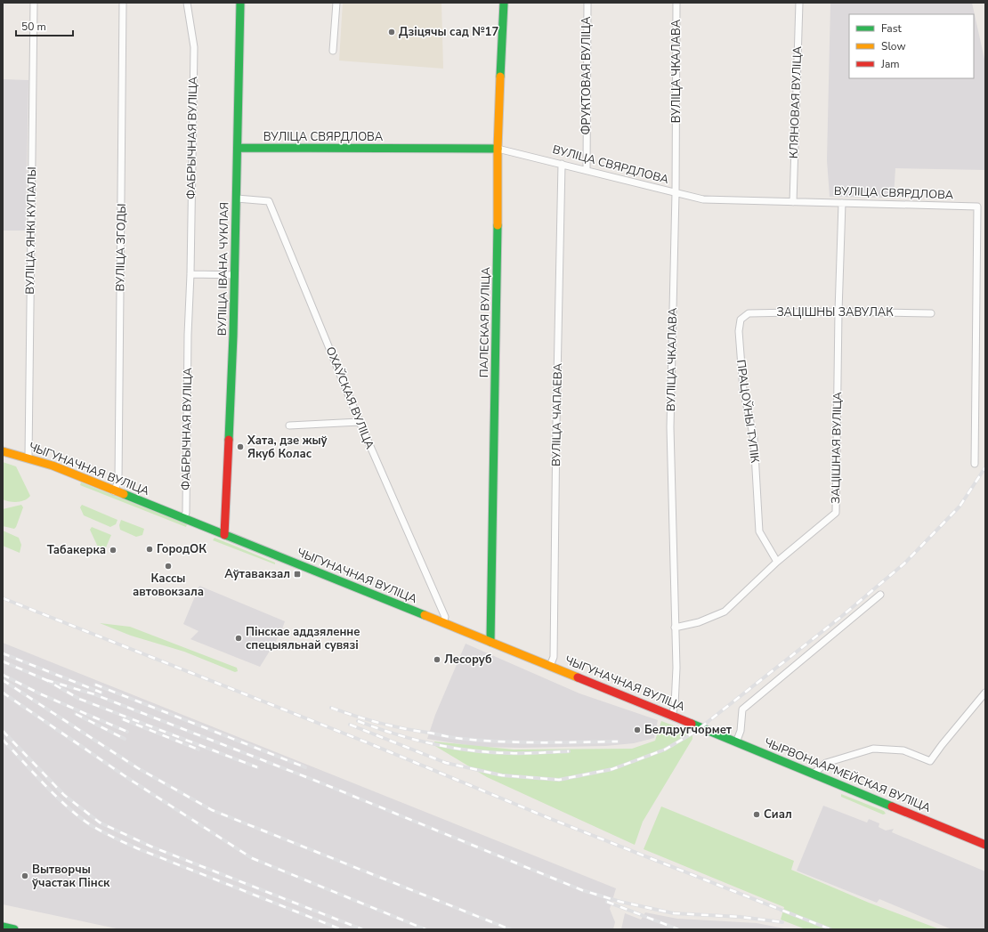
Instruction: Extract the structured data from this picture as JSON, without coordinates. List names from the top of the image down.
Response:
{
  "streets": {
    "street": [
      "ВУЛІЦА ЧКАЛАВА",
      "ФРУКТОВАЯ ВУЛІЦА",
      "КЛЯНОВАЯ ВУЛІЦА",
      "ВУЛІЦА СВЯРДЛОВА",
      "ФАБРЫЧНАЯ ВУЛІЦА",
      "ВУЛІЦА ЯНКІ КУПАЛЫ",
      "ВУЛІЦА ЗГОДЫ",
      "ВУЛІЦА ІВАНА ЧУКЛАЯ",
      "ЗАЦІШНЫ ЗАВУЛАК",
      "ПАЛЕСКАЯ ВУЛІЦА",
      "ОХАЎСКАЯ ВУЛІЦА",
      "ПРАЦОЎНЫ ТУПІК",
      "ВУЛІЦА ЧАПАЕВА",
      "ЗАЦІШНАЯ ВУЛІЦА",
      "ЧЫГУНАЧНАЯ ВУЛІЦА",
      "ЧЫРВОНААРМЕЙСКАЯ ВУЛІЦА"
    ]
  },
  "crossings": [
    ["ВУЛІЦА ЧКАЛАВА", "ВУЛІЦА СВЯРДЛОВА"],
    ["ВУЛІЦА ЧКАЛАВА", "ЗАЦІШНАЯ ВУЛІЦА"],
    ["ВУЛІЦА ЧКАЛАВА", "ЧЫГУНАЧНАЯ ВУЛІЦА"],
    ["ФРУКТОВАЯ ВУЛІЦА", "ВУЛІЦА СВЯРДЛОВА"],
    ["КЛЯНОВАЯ ВУЛІЦА", "ВУЛІЦА СВЯРДЛОВА"],
    ["ВУЛІЦА СВЯРДЛОВА", "ВУЛІЦА ІВАНА ЧУКЛАЯ"],
    ["ВУЛІЦА СВЯРДЛОВА", "ПАЛЕСКАЯ ВУЛІЦА"],
    ["ВУЛІЦА СВЯРДЛОВА", "ВУЛІЦА ЧАПАЕВА"],
    ["ВУЛІЦА СВЯРДЛОВА", "ЗАЦІШНАЯ ВУЛІЦА"],
    ["ФАБРЫЧНАЯ ВУЛІЦА", "ЧЫГУНАЧНАЯ ВУЛІЦА"],
    ["ВУЛІЦА ЯНКІ КУПАЛЫ", "ЧЫГУНАЧНАЯ ВУЛІЦА"],
    ["ВУЛІЦА ЗГОДЫ", "ЧЫГУНАЧНАЯ ВУЛІЦА"],
    ["ВУЛІЦА ІВАНА ЧУКЛАЯ", "ОХАЎСКАЯ ВУЛІЦА"],
    ["ВУЛІЦА ІВАНА ЧУКЛАЯ", "ЧЫГУНАЧНАЯ ВУЛІЦА"],
    ["ЗАЦІШНЫ ЗАВУЛАК", "ПРАЦОЎНЫ ТУПІК"],
    ["ЗАЦІШНЫ ЗАВУЛАК", "ЗАЦІШНАЯ ВУЛІЦА"],
    ["ПАЛЕСКАЯ ВУЛІЦА", "ЧЫГУНАЧНАЯ ВУЛІЦА"],
    ["ОХАЎСКАЯ ВУЛІЦА", "ЧЫГУНАЧНАЯ ВУЛІЦА"],
    ["ПРАЦОЎНЫ ТУПІК", "ЗАЦІШНАЯ ВУЛІЦА"],
    ["ВУЛІЦА ЧАПАЕВА", "ЧЫГУНАЧНАЯ ВУЛІЦА"],
    ["ЧЫГУНАЧНАЯ ВУЛІЦА", "ЧЫРВОНААРМЕЙСКАЯ ВУЛІЦА"]
  ],
  "places": {
    "other": [
      "Дзіцячы сад №17",
      "Хата, дзе жыў Якуб Колас",
      "ГородОК",
      "Табакерка",
      "Кассы автовокзала",
      "Пінскае аддзяленне спецыяльнай сувязі",
      "Лесоруб",
      "Белдругчормет",
      "Сиал",
      "Вытворчы ўчастак Пінск"
    ],
    "transit": ["Аўтавакзал"]
  },
  "legend": ["Fast", "Slow", "Jam"],
  "scale_bar": "50 m"
}
